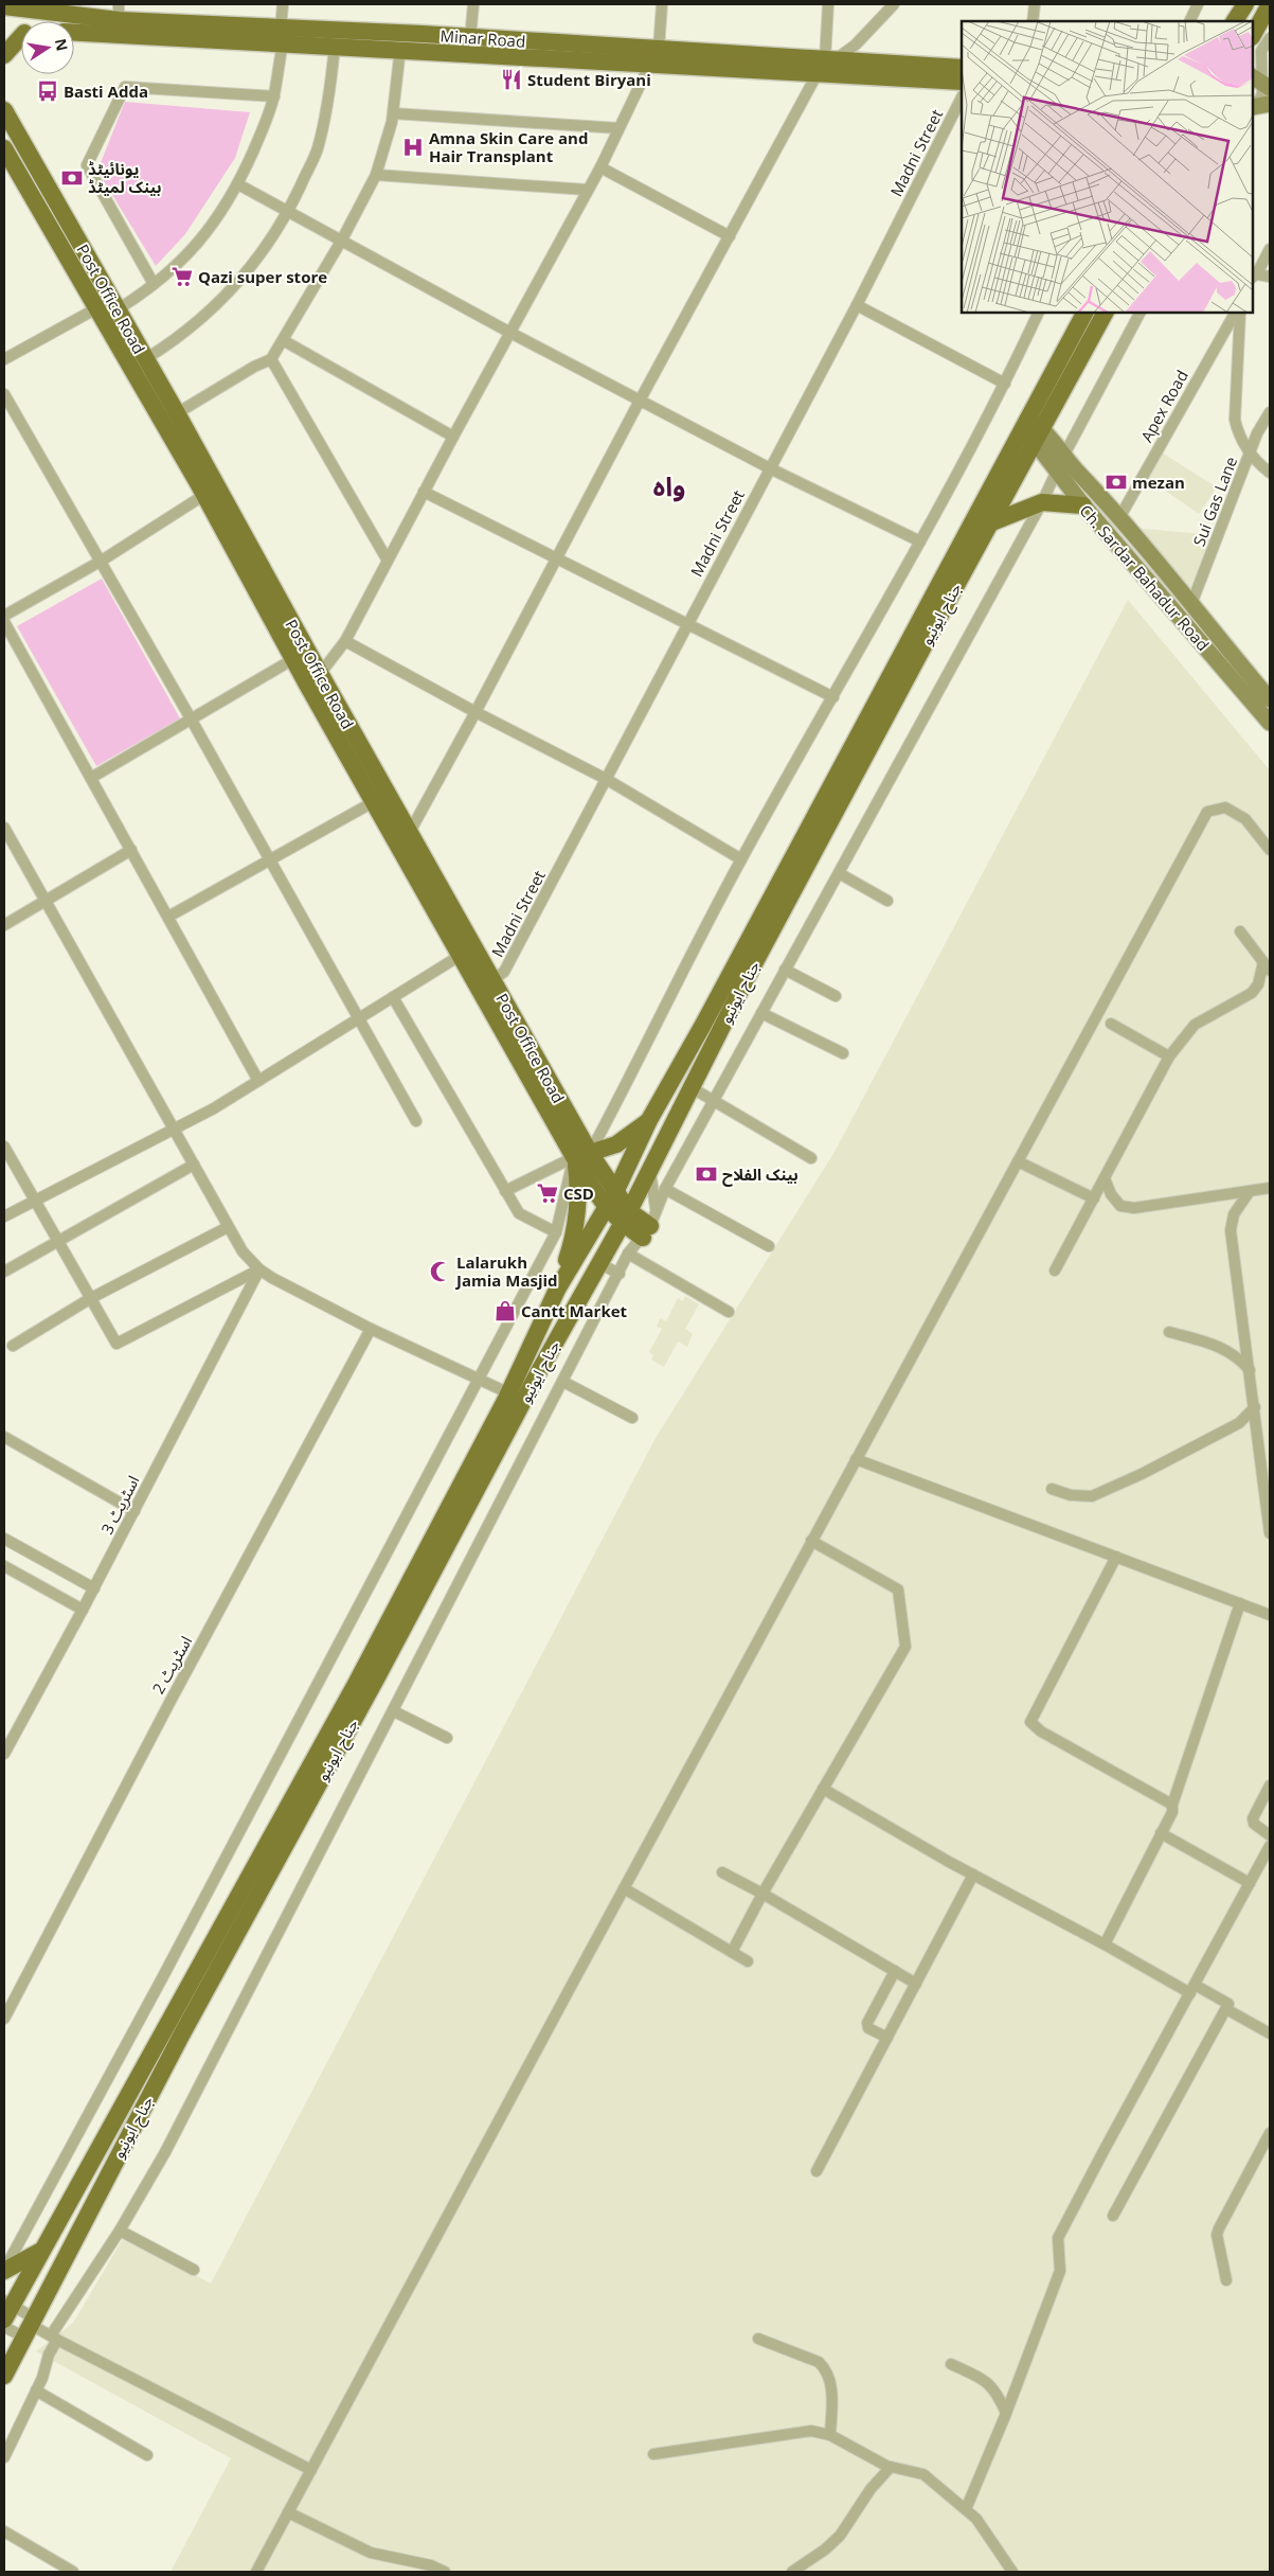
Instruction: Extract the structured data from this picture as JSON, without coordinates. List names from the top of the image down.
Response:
{
  "streets": {
    "main road": [
      "Minar Road",
      "Post Office Road",
      "Ch. Sardar Bahadur Road",
      "جناح ایونیو"
    ],
    "street": [
      "Madni Street",
      "Apex Road",
      "Sui Gas Lane",
      "اسٹریٹ 3",
      "اسٹریٹ 2"
    ]
  },
  "crossings": [
    ["Madni Street", "Post Office Road"],
    ["Post Office Road", "جناح ایونیو"],
    ["Apex Road", "Ch. Sardar Bahadur Road"],
    ["Sui Gas Lane", "Ch. Sardar Bahadur Road"],
    ["Ch. Sardar Bahadur Road", "جناح ایونیو"]
  ],
  "districts": ["واہ"],
  "places": {
    "restaurant": ["Student Biryani"],
    "bus stop": ["Basti Adda"],
    "hospital": ["Amna Skin Care and Hair Transplant"],
    "bank": ["یونائیٹڈ بینک لمیٹڈ", "mezan", "بینک الفلاح"],
    "supermarket": ["Qazi super store", "CSD"],
    "mosque": ["Lalarukh Jamia Masjid"],
    "shop": ["Cantt Market"]
  },
  "north": "right"
}
